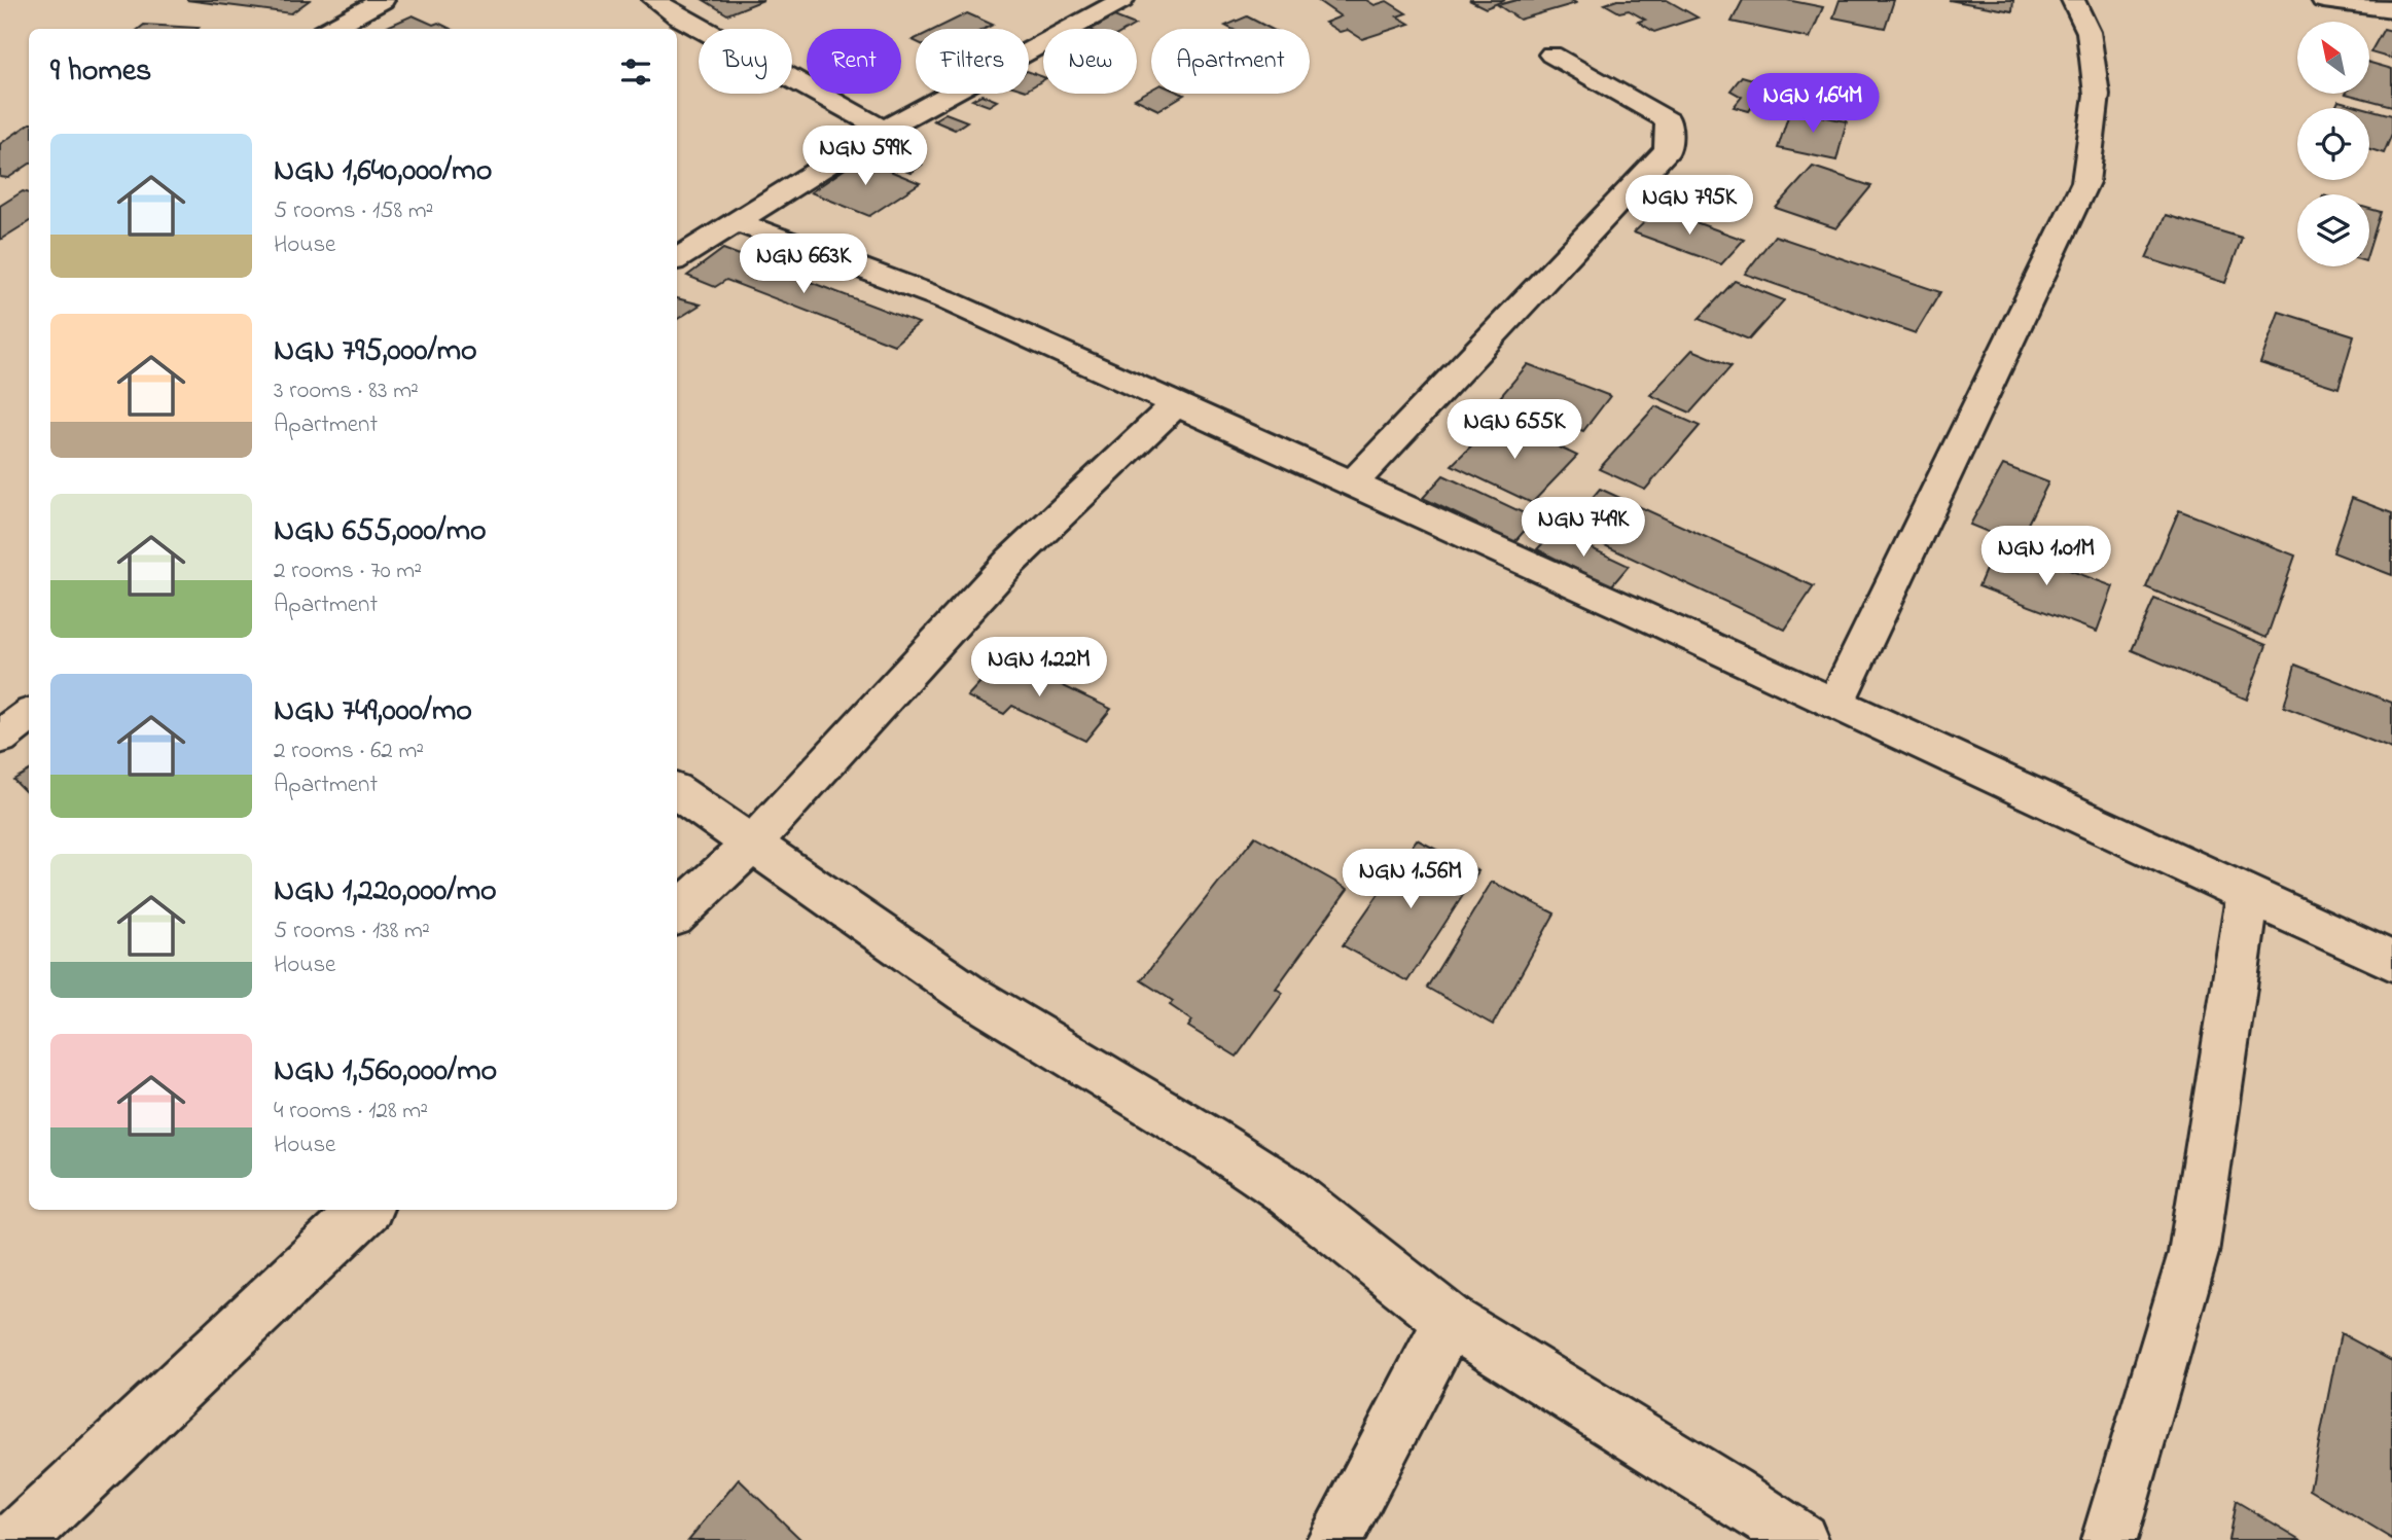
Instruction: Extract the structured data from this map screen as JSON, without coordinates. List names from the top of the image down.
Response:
{
  "north": "top left",
  "page": {
    "chip": [
      "Buy",
      "Rent",
      "Filters",
      "New",
      "Apartment"
    ],
    "heading": "9 homes",
    "price": [
      "NGN 1.64M",
      "NGN 599K",
      "NGN 795K",
      "NGN 663K",
      "NGN 655K",
      "NGN 749K",
      "NGN 1.01M",
      "NGN 1.22M",
      "NGN 1.56M"
    ],
    "list": [
      {
        "name": "NGN 1,640,000/mo",
        "note": "5 rooms · 158 m² · House"
      },
      {
        "name": "NGN 795,000/mo",
        "note": "3 rooms · 83 m² · Apartment"
      },
      {
        "name": "NGN 655,000/mo",
        "note": "2 rooms · 70 m² · Apartment"
      },
      {
        "name": "NGN 749,000/mo",
        "note": "2 rooms · 62 m² · Apartment"
      },
      {
        "name": "NGN 1,220,000/mo",
        "note": "5 rooms · 138 m² · House"
      },
      {
        "name": "NGN 1,560,000/mo",
        "note": "4 rooms · 128 m² · House"
      }
    ]
  }
}
